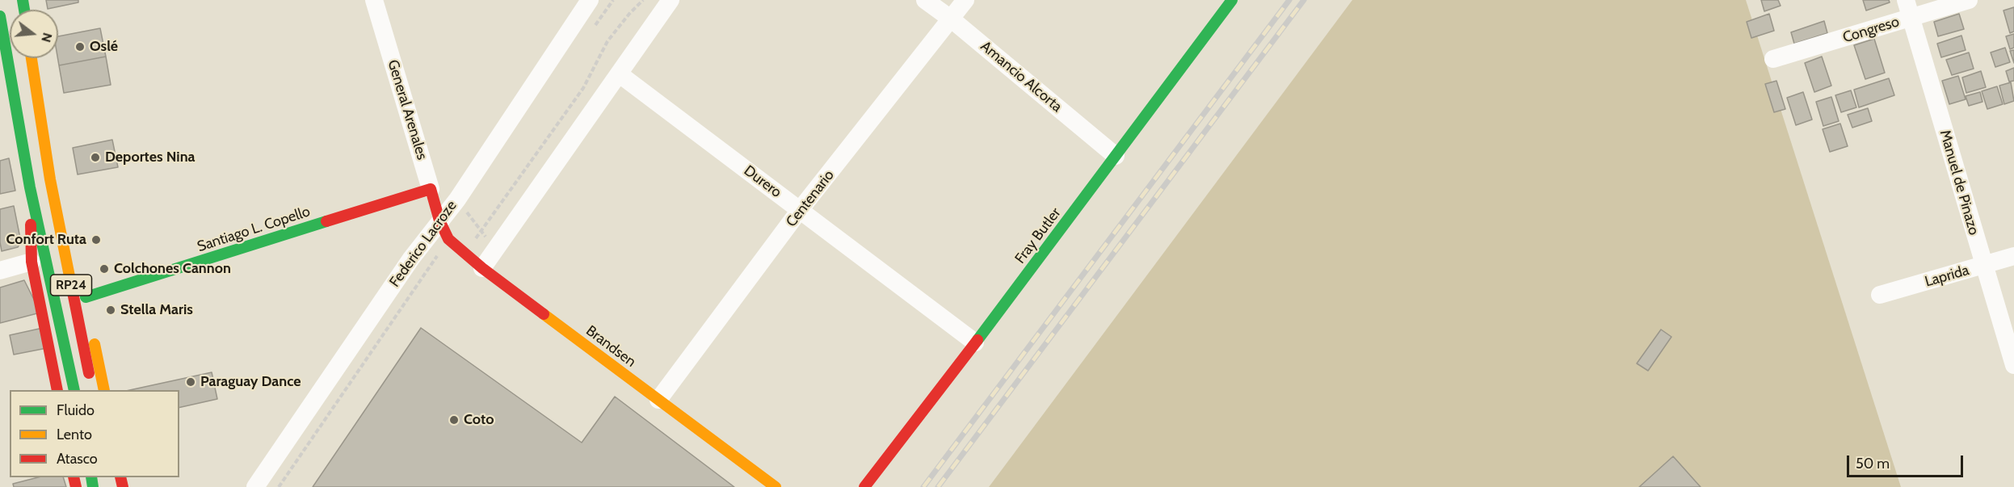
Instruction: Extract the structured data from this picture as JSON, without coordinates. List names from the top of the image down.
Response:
{
  "streets": {
    "street": [
      "Congreso",
      "Amancio Alcorta",
      "General Arenales",
      "Durero",
      "Manuel de Pinazo",
      "Centenario",
      "Santiago L. Copello",
      "Fray Butler",
      "Federico Lacroze",
      "Laprida",
      "RP24",
      "Brandsen"
    ]
  },
  "crossings": [
    ["Congreso", "Manuel de Pinazo"],
    ["Amancio Alcorta", "Centenario"],
    ["Amancio Alcorta", "Fray Butler"],
    ["General Arenales", "Santiago L. Copello"],
    ["General Arenales", "Federico Lacroze"],
    ["General Arenales", "Brandsen"],
    ["Durero", "Centenario"],
    ["Durero", "Fray Butler"],
    ["Manuel de Pinazo", "Laprida"],
    ["Centenario", "Brandsen"],
    ["Santiago L. Copello", "RP24"],
    ["Federico Lacroze", "Brandsen"]
  ],
  "places": [
    "Oslé",
    "Deportes Nina",
    "Confort Ruta",
    "Colchones Cannon",
    "Stella Maris",
    "Paraguay Dance",
    "Coto"
  ],
  "legend": ["Fluido", "Lento", "Atasco"],
  "scale_bar": "50 m",
  "north": "right"
}
